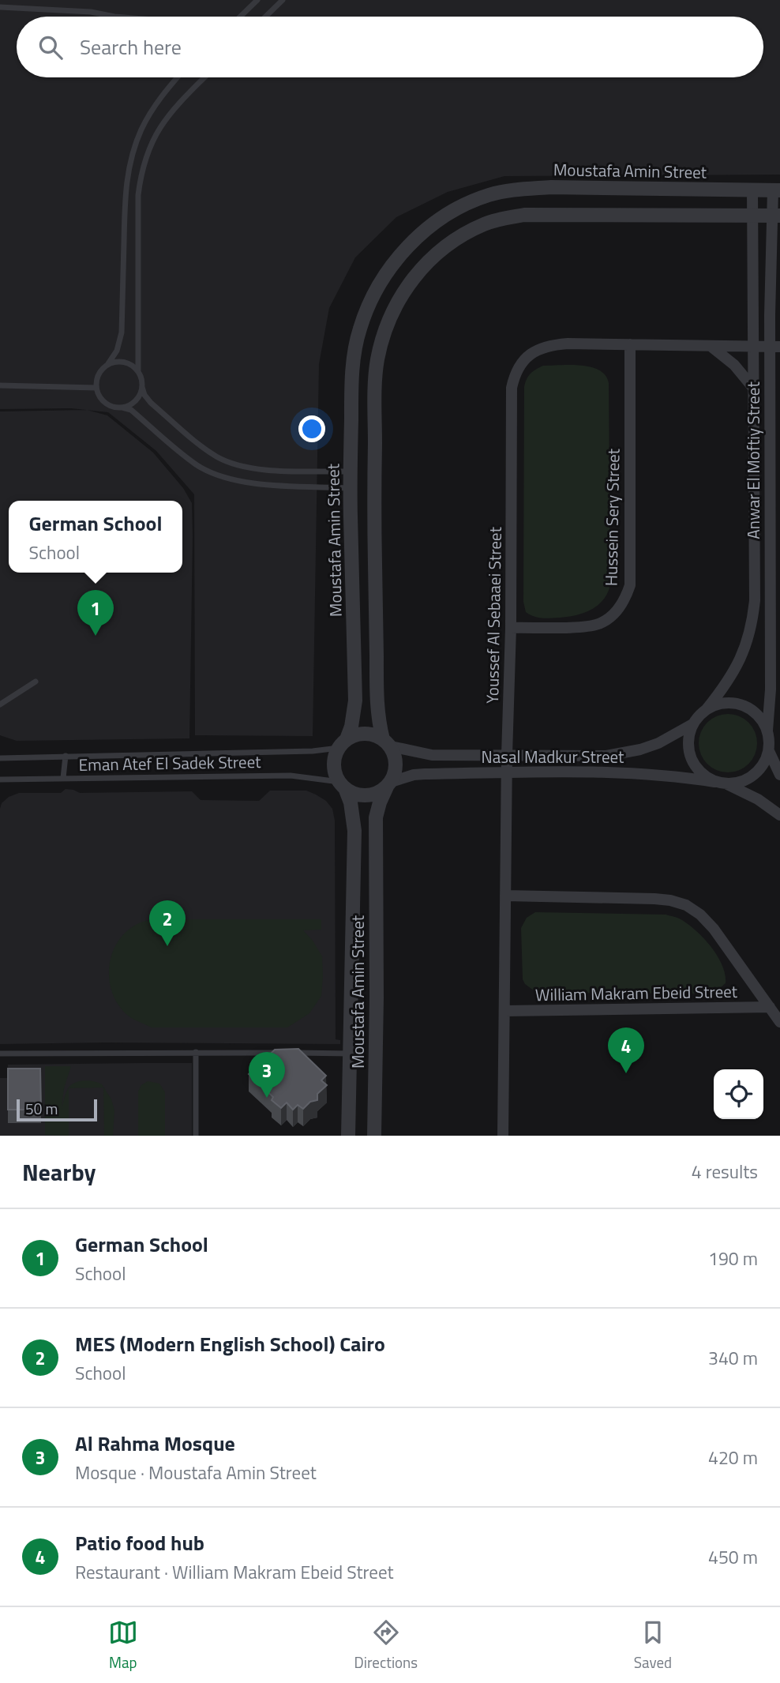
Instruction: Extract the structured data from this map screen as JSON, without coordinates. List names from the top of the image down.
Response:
{
  "streets": {
    "street": [
      "Moustafa Amin Street",
      "Anwar El Moftiy Street",
      "Hussein Sery Street",
      "Youssef Al Sebaaei Street",
      "Nasal Madkur Street",
      "William Makram Ebeid Street"
    ],
    "lane": ["Eman Atef El Sadek Street"]
  },
  "crossings": [
    ["Moustafa Amin Street", "Anwar El Moftiy Street"],
    ["Moustafa Amin Street", "Nasal Madkur Street"],
    ["Moustafa Amin Street", "Eman Atef El Sadek Street"],
    ["Anwar El Moftiy Street", "Youssef Al Sebaaei Street"],
    ["Anwar El Moftiy Street", "Nasal Madkur Street"],
    ["Hussein Sery Street", "Youssef Al Sebaaei Street"],
    ["Youssef Al Sebaaei Street", "Nasal Madkur Street"],
    ["Youssef Al Sebaaei Street", "William Makram Ebeid Street"],
    ["Nasal Madkur Street", "Eman Atef El Sadek Street"]
  ],
  "scale_bar": "50 m",
  "page": {
    "search": "Search here",
    "popup": ["German School", "School"],
    "pins": [
      "1",
      "2",
      "4",
      "3"
    ],
    "scale": "50 m",
    "heading": ["Nearby", "4 results"],
    "list": [
      {
        "mark": "1",
        "name": "German School",
        "note": "School",
        "value": "190 m"
      },
      {
        "mark": "2",
        "name": "MES (Modern English School) Cairo",
        "note": "School",
        "value": "340 m"
      },
      {
        "mark": "3",
        "name": "Al Rahma Mosque",
        "note": "Mosque · Moustafa Amin Street",
        "value": "420 m"
      },
      {
        "mark": "4",
        "name": "Patio food hub",
        "note": "Restaurant · William Makram Ebeid Street",
        "value": "450 m"
      }
    ],
    "nav": ["Map", "Directions", "Saved"]
  }
}
